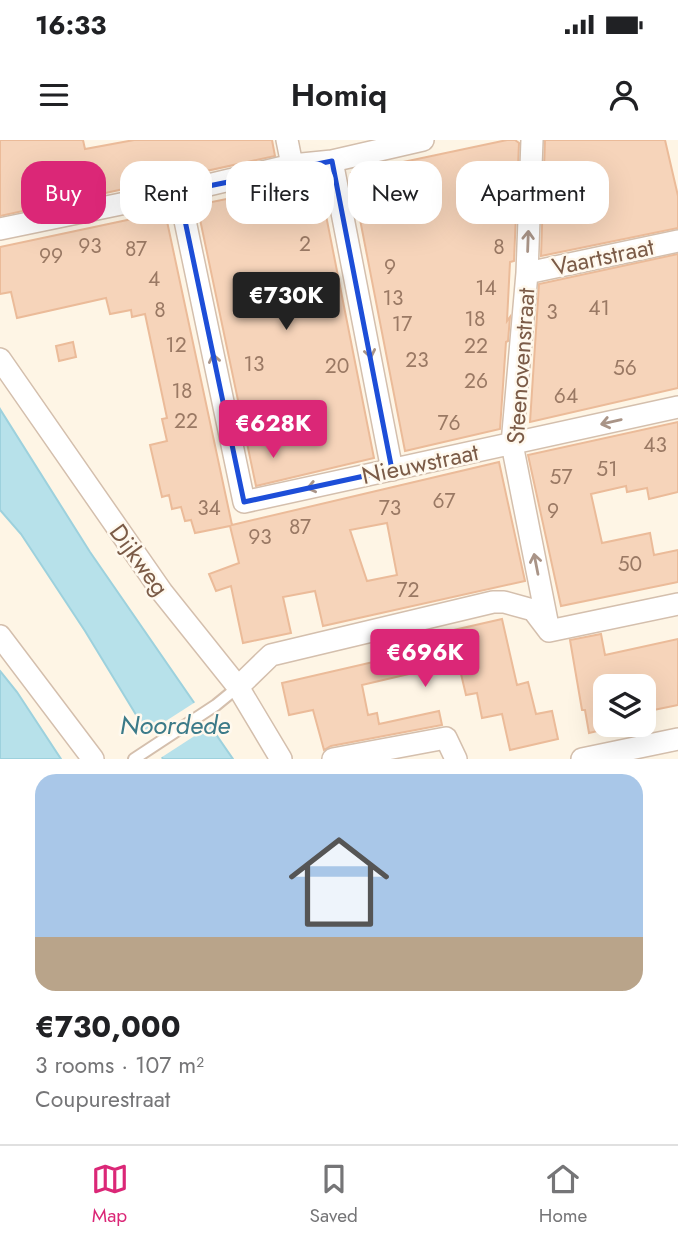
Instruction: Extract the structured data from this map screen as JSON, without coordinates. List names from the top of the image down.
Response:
{
  "streets": {
    "street": [
      "Vaartstraat",
      "Steenovenstraat",
      "Nieuwstraat",
      "Dijkweg"
    ]
  },
  "crossings": [
    ["Vaartstraat", "Steenovenstraat"],
    ["Steenovenstraat", "Nieuwstraat"]
  ],
  "one_way": ["Steenovenstraat"],
  "water": ["Noordede"],
  "house_numbers": [
    "2",
    "93",
    "8",
    "87",
    "99",
    "9",
    "4",
    "14",
    "13",
    "41",
    "8",
    "3",
    "18",
    "17",
    "12",
    "22",
    "23",
    "13",
    "20",
    "56",
    "26",
    "18",
    "64",
    "22",
    "76",
    "43",
    "51",
    "57",
    "67",
    "34",
    "73",
    "9",
    "87",
    "93",
    "50",
    "72"
  ],
  "page": {
    "status": "16:33",
    "header": "Homiq",
    "chip": [
      "Buy",
      "Rent",
      "Filters",
      "New",
      "Apartment"
    ],
    "price": ["€730K", "€628K", "€696K"],
    "list": [
      {
        "name": "€730,000",
        "note": "3 rooms · 107 m² · Coupurestraat"
      }
    ],
    "tabs": ["Map", "Saved", "Home"]
  }
}
